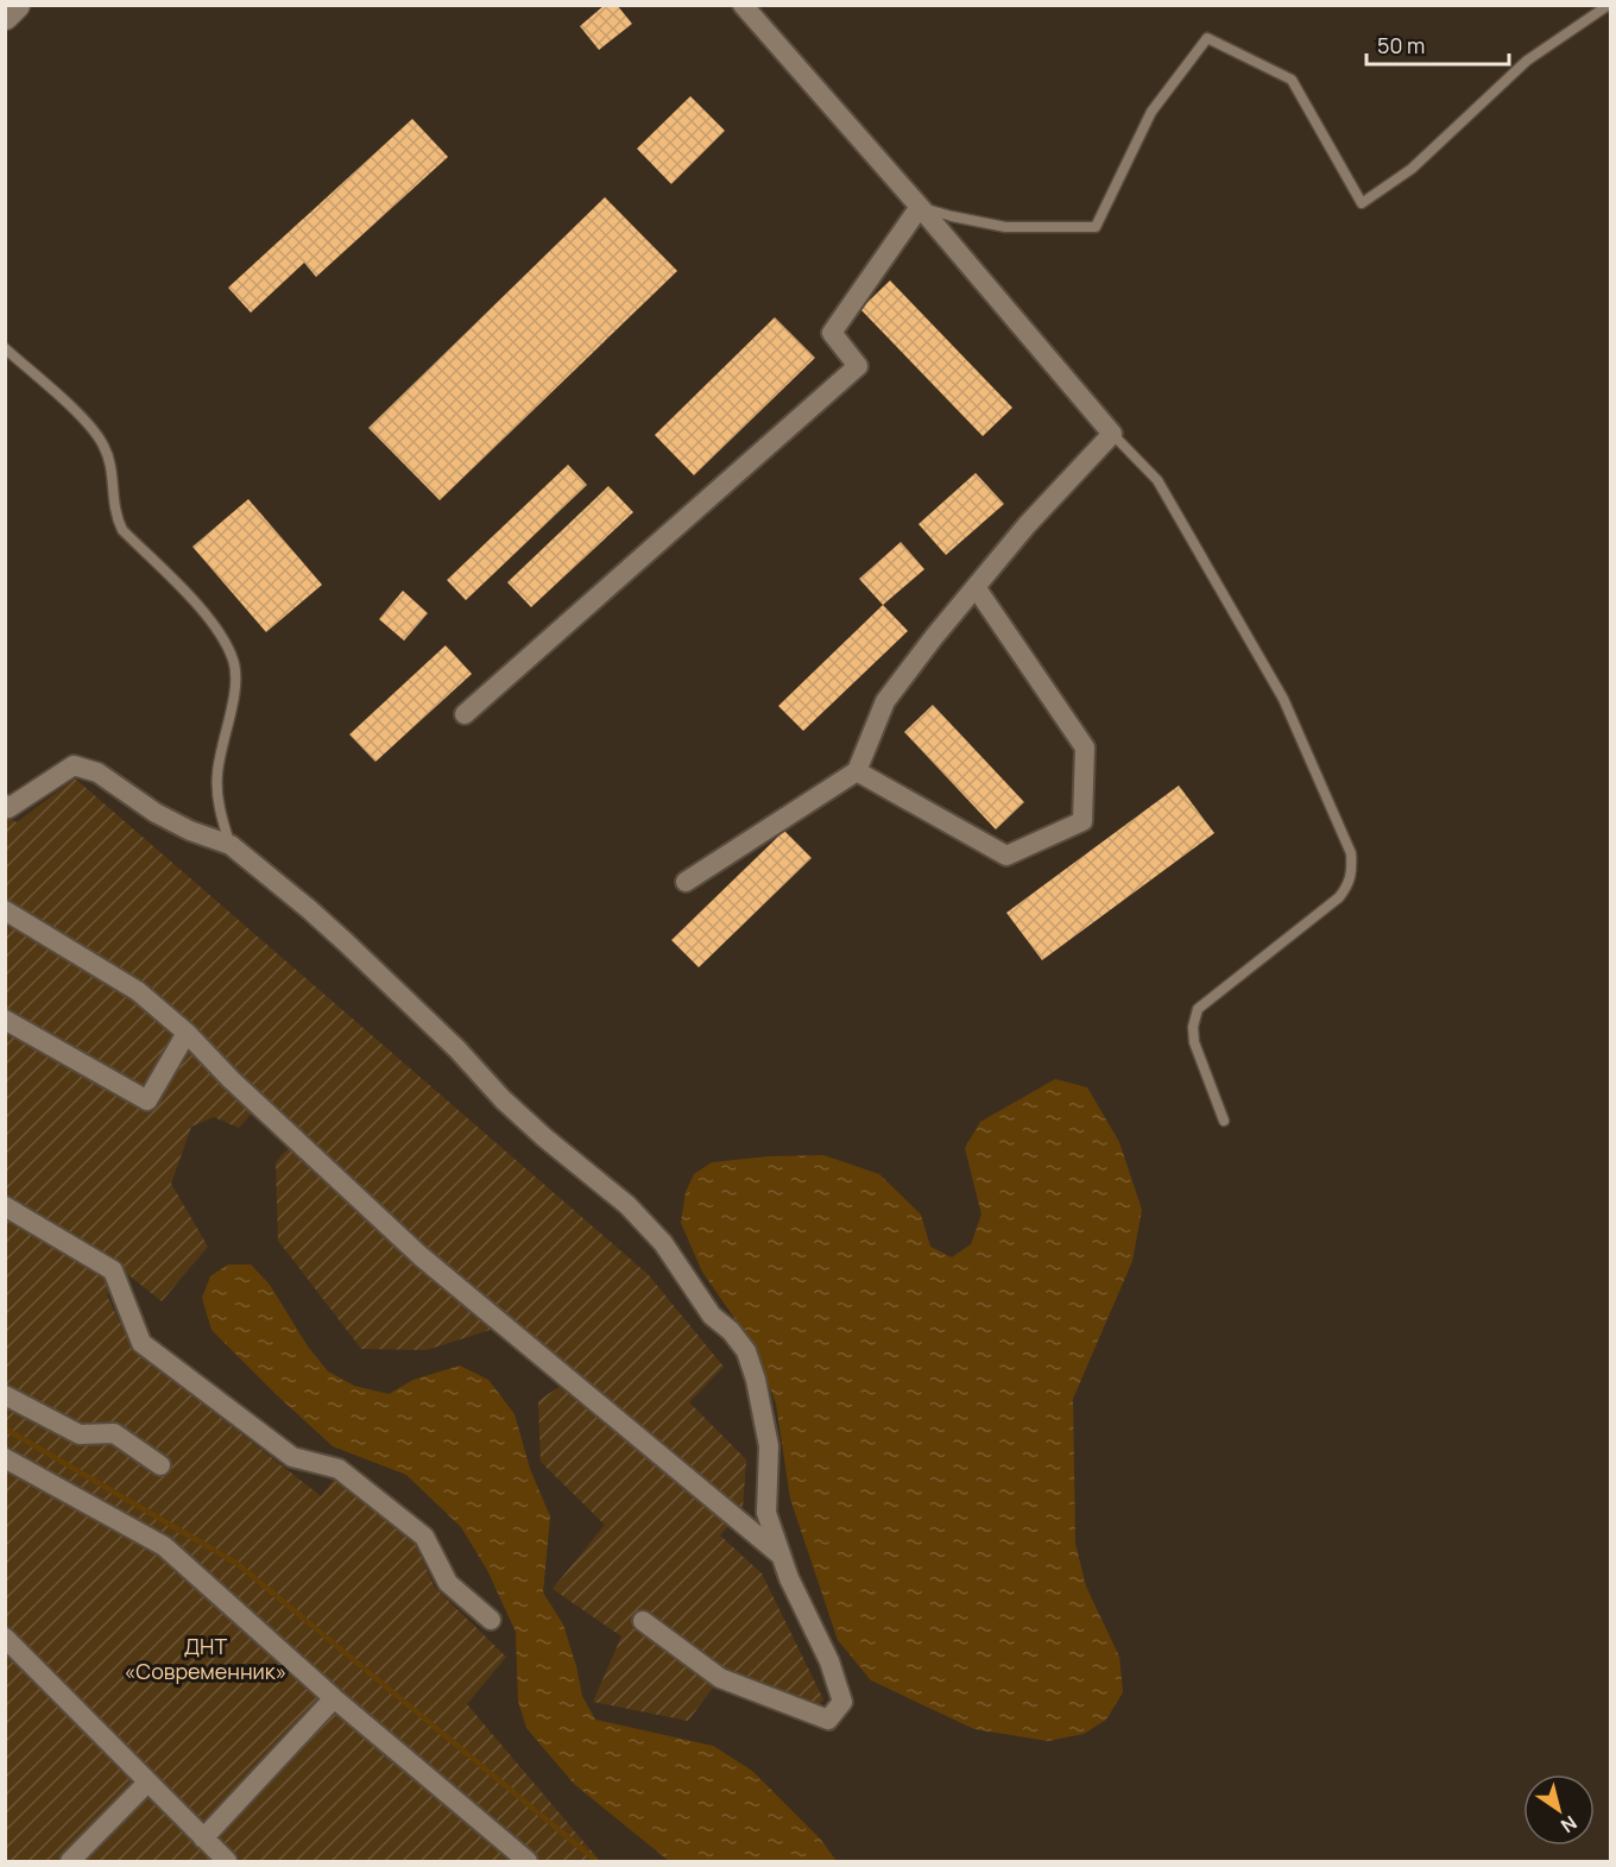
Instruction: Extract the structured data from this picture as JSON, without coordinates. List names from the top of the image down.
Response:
{
  "parks": ["ДНТ «Современник»"],
  "scale_bar": "50 m",
  "north": "bottom right"
}
